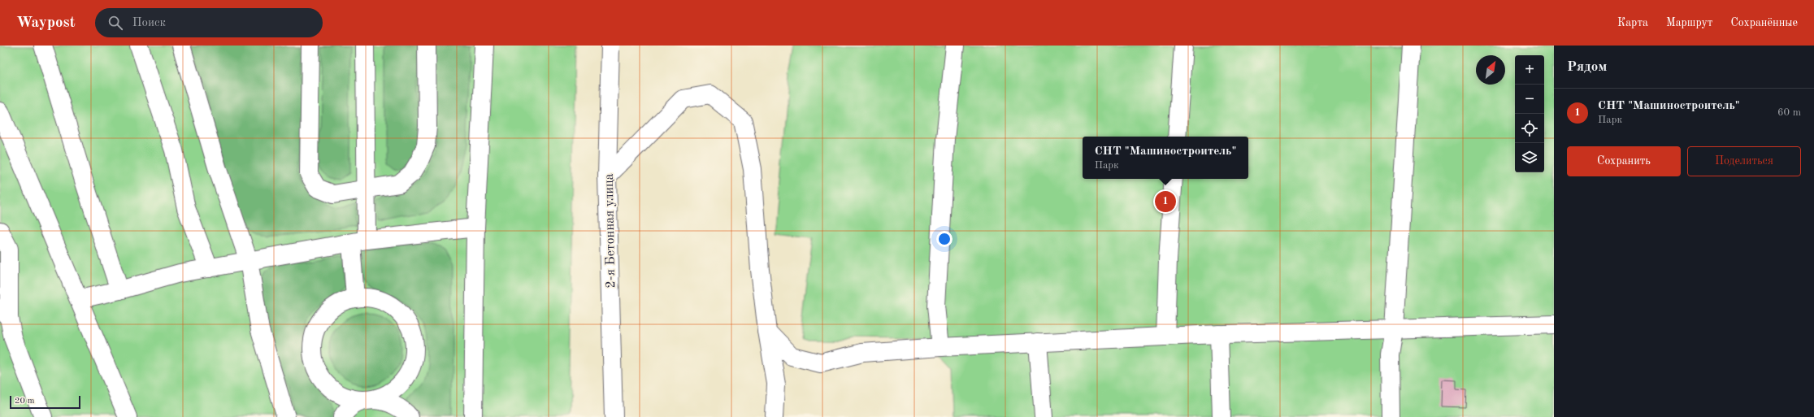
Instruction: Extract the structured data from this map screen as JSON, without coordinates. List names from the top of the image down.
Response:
{
  "streets": {
    "main road": ["2-я Бетонная улица"]
  },
  "scale_bar": "20 m",
  "north": "top right",
  "page": {
    "header": "Waypost",
    "search": "Поиск",
    "nav": ["Карта", "Маршрут", "Сохранённые"],
    "heading": "Рядом",
    "map_buttons": ["+", "−"],
    "list": [
      {
        "mark": "1",
        "name": "СНТ \"Машиностроитель\"",
        "note": "Парк",
        "value": "60 m"
      }
    ],
    "popup": ["СНТ \"Машиностроитель\"", "Парк"],
    "buttons": ["Сохранить", "Поделиться"],
    "pins": "1",
    "scale": "20 m"
  }
}
